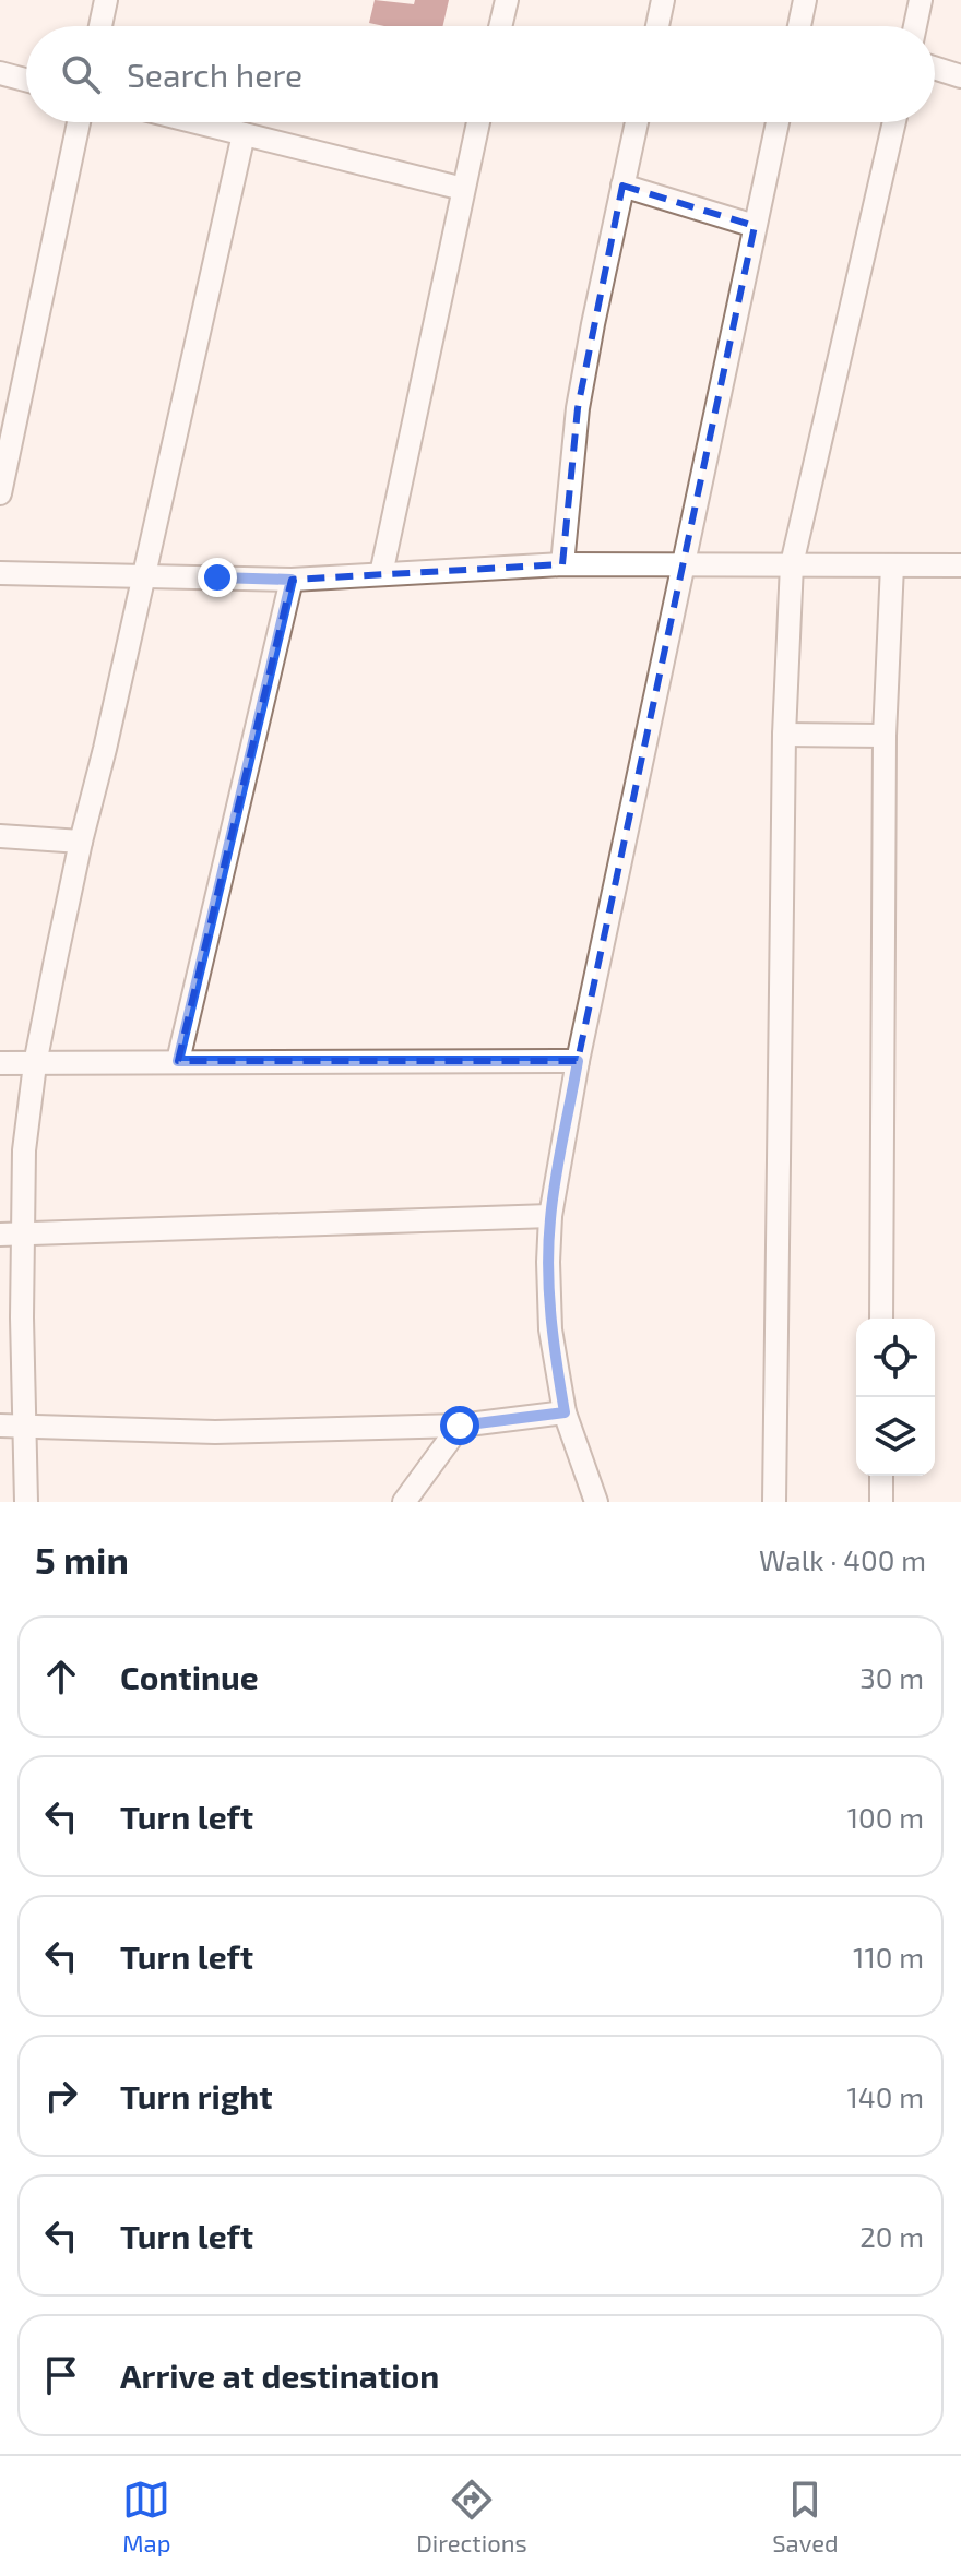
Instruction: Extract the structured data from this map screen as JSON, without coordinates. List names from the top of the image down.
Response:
{
  "page": {
    "search": "Search here",
    "heading": ["5 min", "Walk · 400 m"],
    "list": [
      ["Continue", "30 m"],
      ["Turn left", "100 m"],
      ["Turn left", "110 m"],
      ["Turn right", "140 m"],
      ["Turn left", "20 m"],
      "Arrive at destination"
    ],
    "nav": ["Map", "Directions", "Saved"]
  }
}
